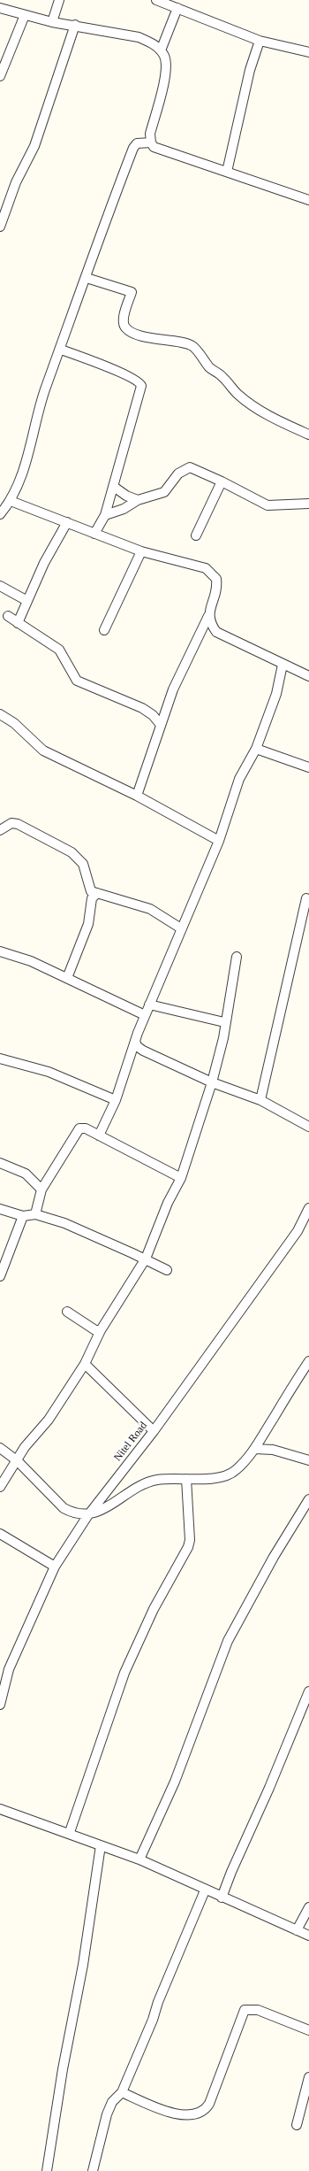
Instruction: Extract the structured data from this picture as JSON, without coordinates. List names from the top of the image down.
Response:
{
  "streets": {
    "street": ["Nitel Road"]
  }
}
